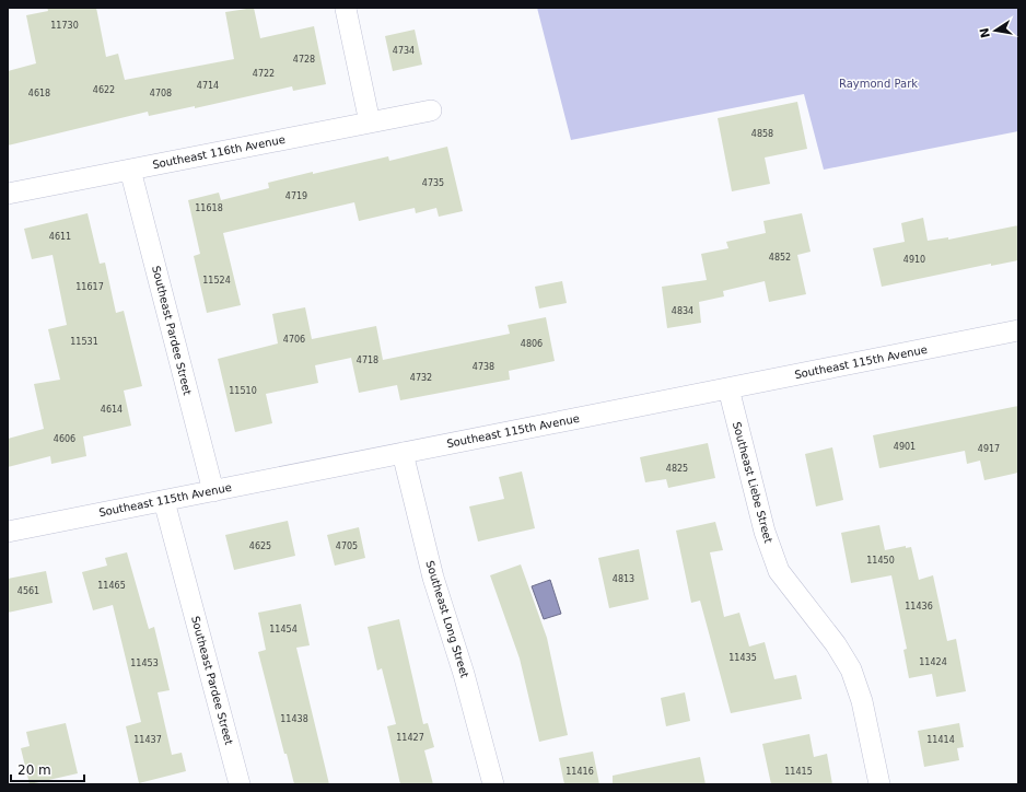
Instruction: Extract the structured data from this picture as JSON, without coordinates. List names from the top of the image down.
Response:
{
  "streets": {
    "street": [
      "Southeast 116th Avenue",
      "Southeast Pardee Street",
      "Southeast 115th Avenue",
      "Southeast Liebe Street",
      "Southeast Long Street"
    ]
  },
  "crossings": [
    ["Southeast 116th Avenue", "Southeast Pardee Street"],
    ["Southeast Pardee Street", "Southeast 115th Avenue"],
    ["Southeast 115th Avenue", "Southeast Liebe Street"],
    ["Southeast 115th Avenue", "Southeast Long Street"]
  ],
  "parks": ["Raymond Park"],
  "house_numbers": [
    "11730",
    "4734",
    "4728",
    "4722",
    "4714",
    "4622",
    "4618",
    "4708",
    "4858",
    "4735",
    "4719",
    "11618",
    "4611",
    "4852",
    "4910",
    "11524",
    "11617",
    "4834",
    "4706",
    "11531",
    "4806",
    "4718",
    "4738",
    "4732",
    "11510",
    "4614",
    "4606",
    "4901",
    "4917",
    "4825",
    "4625",
    "4705",
    "11450",
    "4813",
    "11465",
    "4561",
    "11436",
    "11454",
    "11435",
    "11424",
    "11453",
    "11438",
    "11427",
    "11437",
    "11414",
    "11416",
    "11415"
  ],
  "scale_bar": "20 m",
  "north": "left"
}
